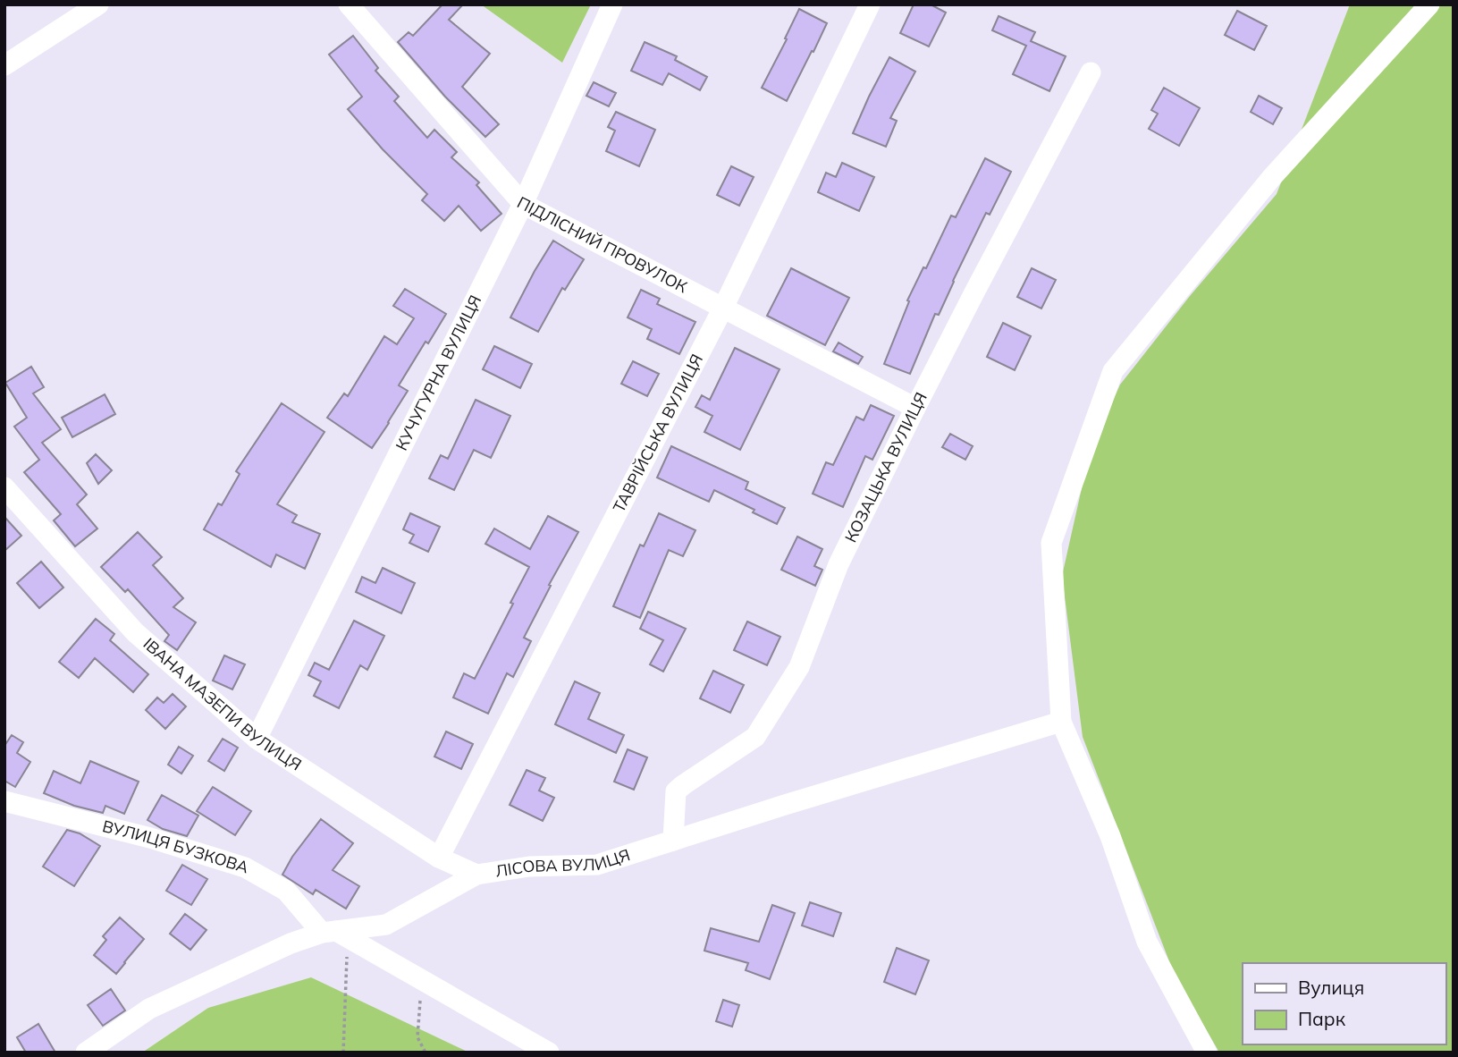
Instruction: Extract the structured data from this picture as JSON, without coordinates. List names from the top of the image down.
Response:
{
  "streets": {
    "street": [
      "ПІДЛІСНИЙ ПРОВУЛОК",
      "КУЧУГУРНА ВУЛИЦЯ",
      "ТАВРІЙСЬКА ВУЛИЦЯ",
      "КОЗАЦЬКА ВУЛИЦЯ",
      "ІВАНА МАЗЕПИ ВУЛИЦЯ",
      "ВУЛИЦЯ БУЗКОВА",
      "ЛІСОВА ВУЛИЦЯ"
    ]
  },
  "crossings": [
    ["ПІДЛІСНИЙ ПРОВУЛОК", "КУЧУГУРНА ВУЛИЦЯ"],
    ["ПІДЛІСНИЙ ПРОВУЛОК", "ТАВРІЙСЬКА ВУЛИЦЯ"],
    ["ПІДЛІСНИЙ ПРОВУЛОК", "КОЗАЦЬКА ВУЛИЦЯ"],
    ["КУЧУГУРНА ВУЛИЦЯ", "ІВАНА МАЗЕПИ ВУЛИЦЯ"],
    ["ТАВРІЙСЬКА ВУЛИЦЯ", "ІВАНА МАЗЕПИ ВУЛИЦЯ"],
    ["КОЗАЦЬКА ВУЛИЦЯ", "ЛІСОВА ВУЛИЦЯ"],
    ["ІВАНА МАЗЕПИ ВУЛИЦЯ", "ЛІСОВА ВУЛИЦЯ"],
    ["ВУЛИЦЯ БУЗКОВА", "ЛІСОВА ВУЛИЦЯ"]
  ],
  "legend": ["Вулиця", "Парк"]
}
